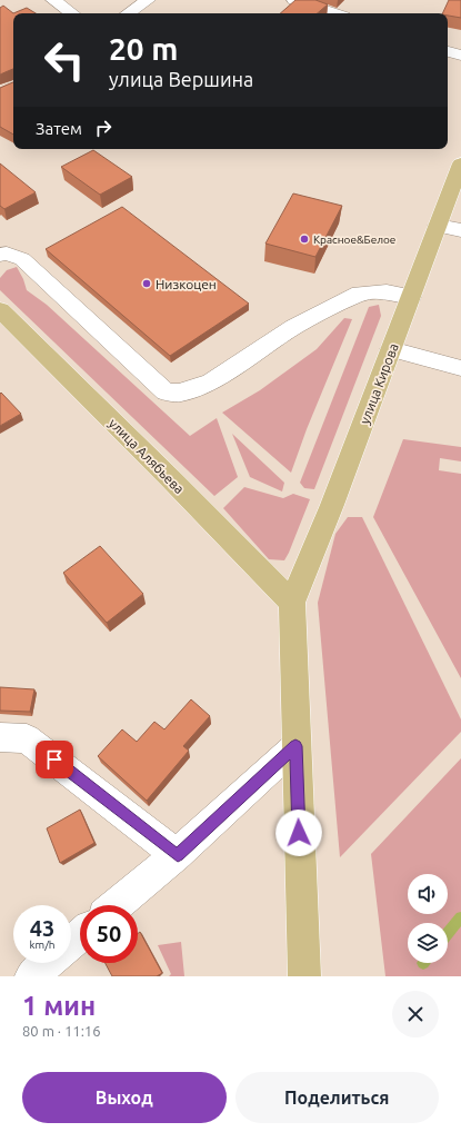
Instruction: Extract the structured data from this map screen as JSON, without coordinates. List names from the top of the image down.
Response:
{
  "streets": {
    "main road": ["улица Кирова", "улица Алябьева"]
  },
  "crossings": [
    ["улица Кирова", "улица Алябьева"]
  ],
  "places": ["Красное&Белое", "Низкоцен"],
  "page": {
    "turn": ["20 m", "улица Вершина"],
    "then": "Затем",
    "speed": "43 km/h",
    "limit": "50",
    "heading": ["1 мин", "80 m · 11:16"],
    "buttons": ["Выход", "Поделиться"]
  }
}
